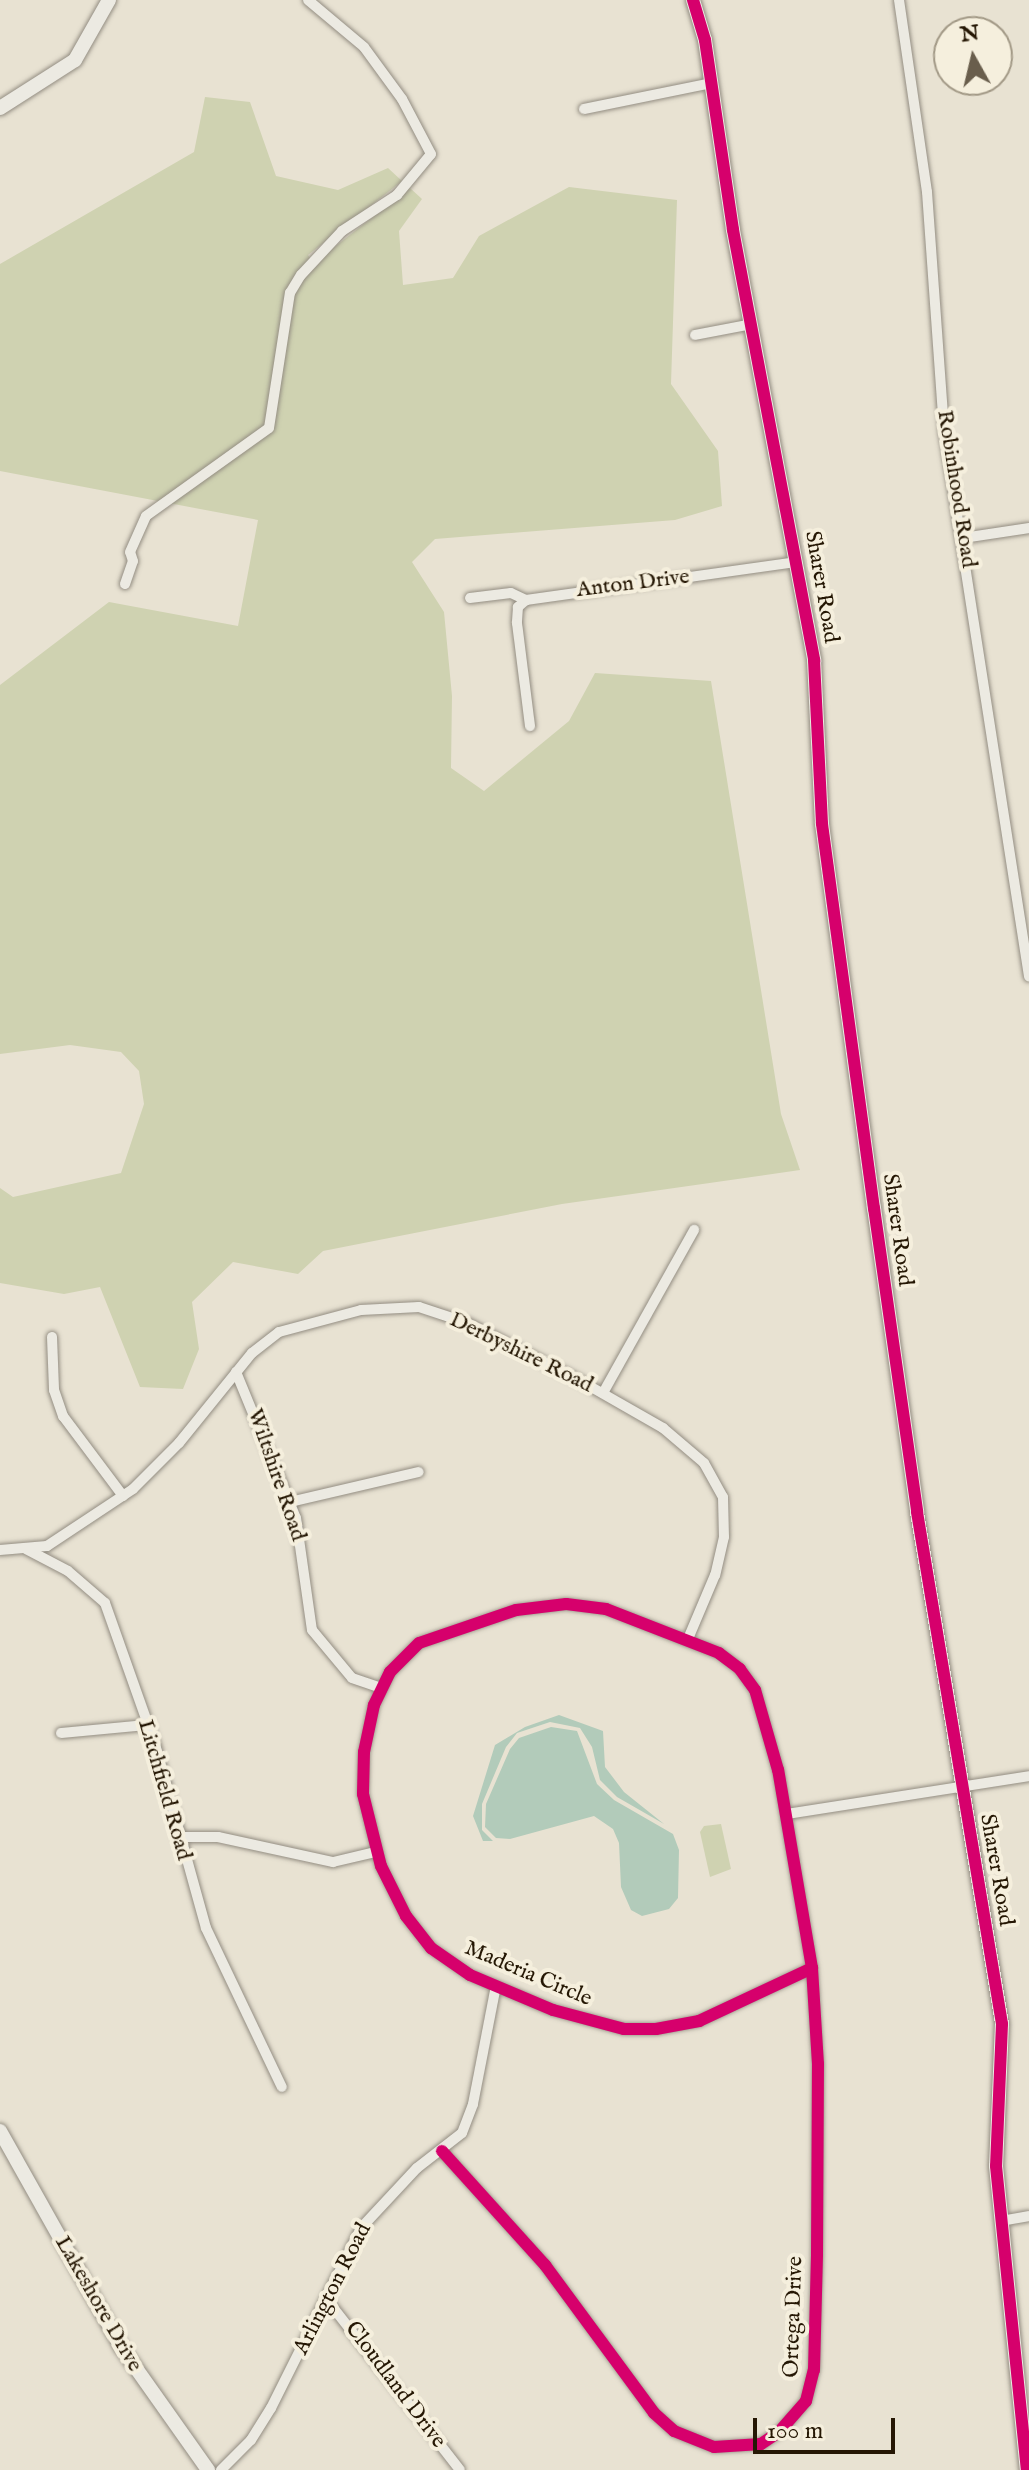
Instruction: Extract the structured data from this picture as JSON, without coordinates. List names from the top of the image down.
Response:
{
  "streets": {
    "street": [
      "Robinhood Road",
      "Anton Drive",
      "Sharer Road",
      "Derbyshire Road",
      "Wiltshire Road",
      "Litchfield Road",
      "Maderia Circle",
      "Arlington Road",
      "Lakeshore Drive",
      "Ortega Drive",
      "Cloudland Drive"
    ]
  },
  "crossings": [
    ["Anton Drive", "Sharer Road"],
    ["Derbyshire Road", "Wiltshire Road"],
    ["Derbyshire Road", "Litchfield Road"],
    ["Derbyshire Road", "Maderia Circle"],
    ["Wiltshire Road", "Maderia Circle"],
    ["Maderia Circle", "Arlington Road"],
    ["Maderia Circle", "Ortega Drive"],
    ["Arlington Road", "Ortega Drive"],
    ["Arlington Road", "Cloudland Drive"]
  ],
  "scale_bar": "100 m",
  "north": "top"
}
